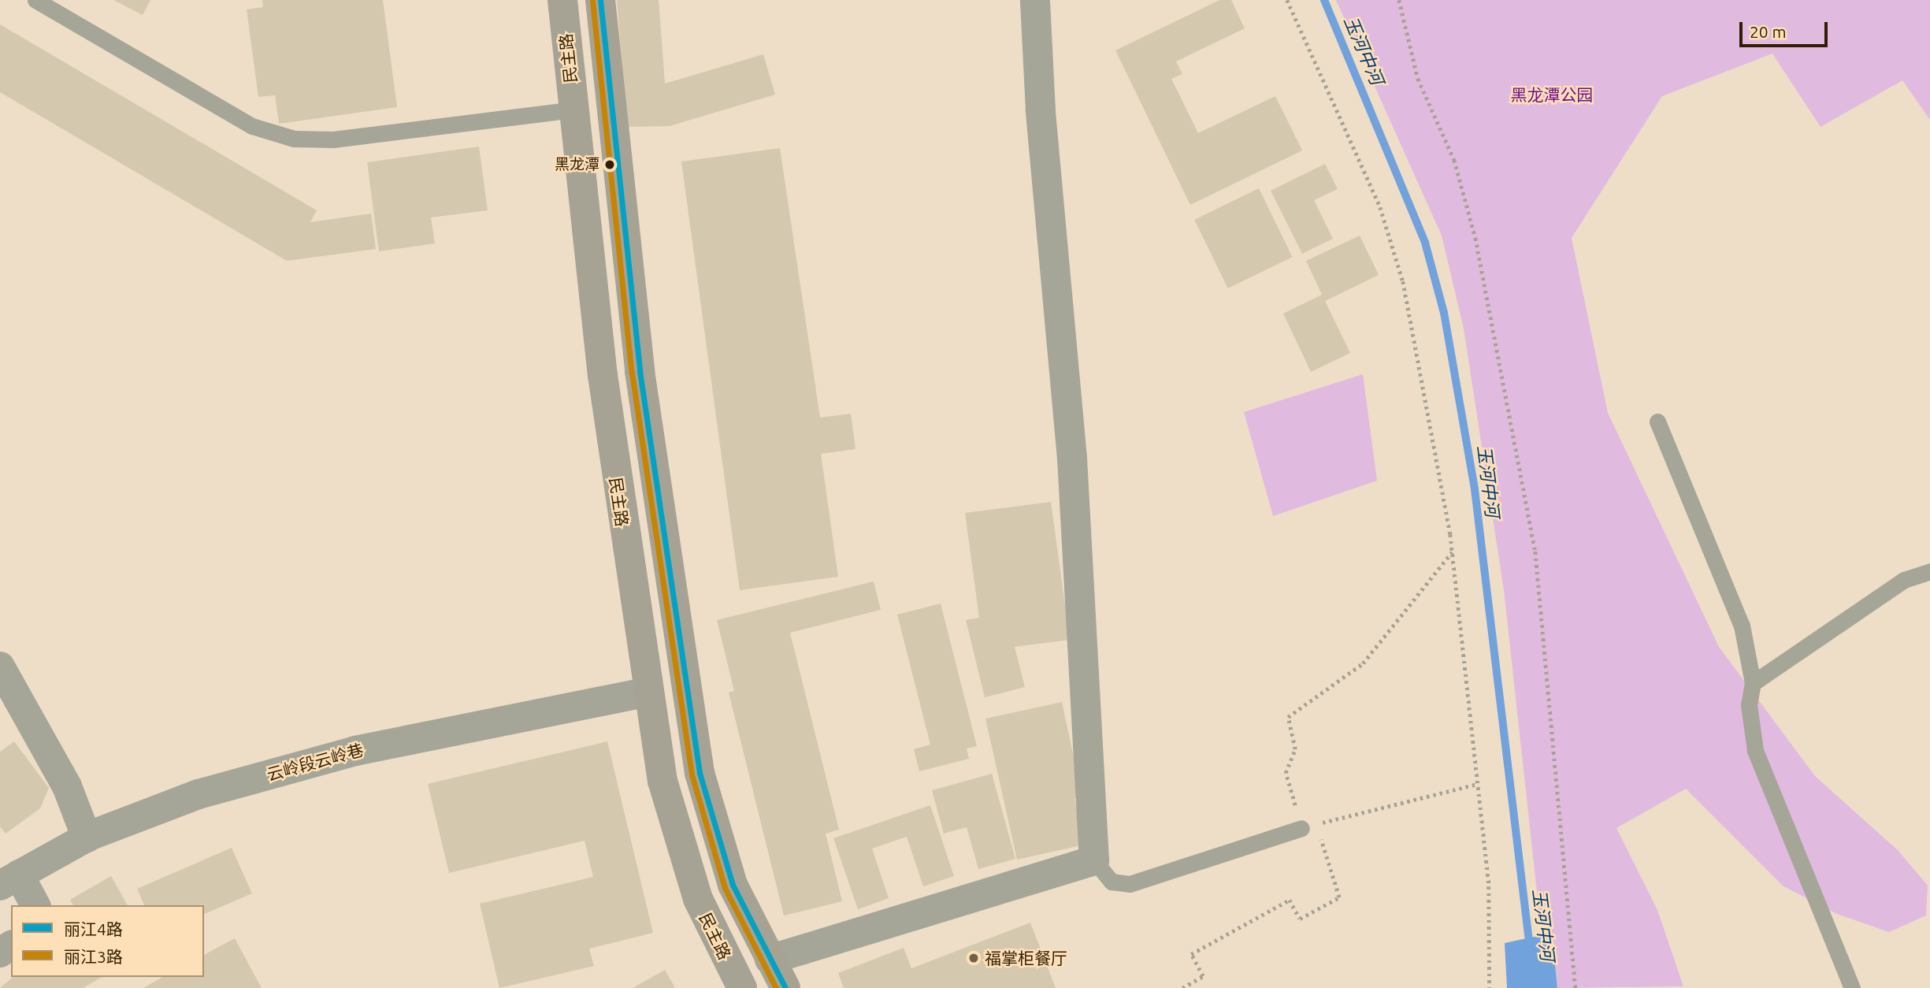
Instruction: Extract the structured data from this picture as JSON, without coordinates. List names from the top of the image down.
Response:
{
  "streets": {
    "main road": ["民主路"],
    "street": ["云岭段云岭巷"]
  },
  "crossings": [
    ["民主路", "云岭段云岭巷"]
  ],
  "water": ["玉河中河"],
  "parks": ["黑龙潭公园"],
  "places": ["黑龙潭", "福掌柜餐厅"],
  "lines": ["transit line 丽江4路", "transit line 丽江3路"],
  "legend": ["丽江4路", "丽江3路"],
  "scale_bar": "20 m"
}
